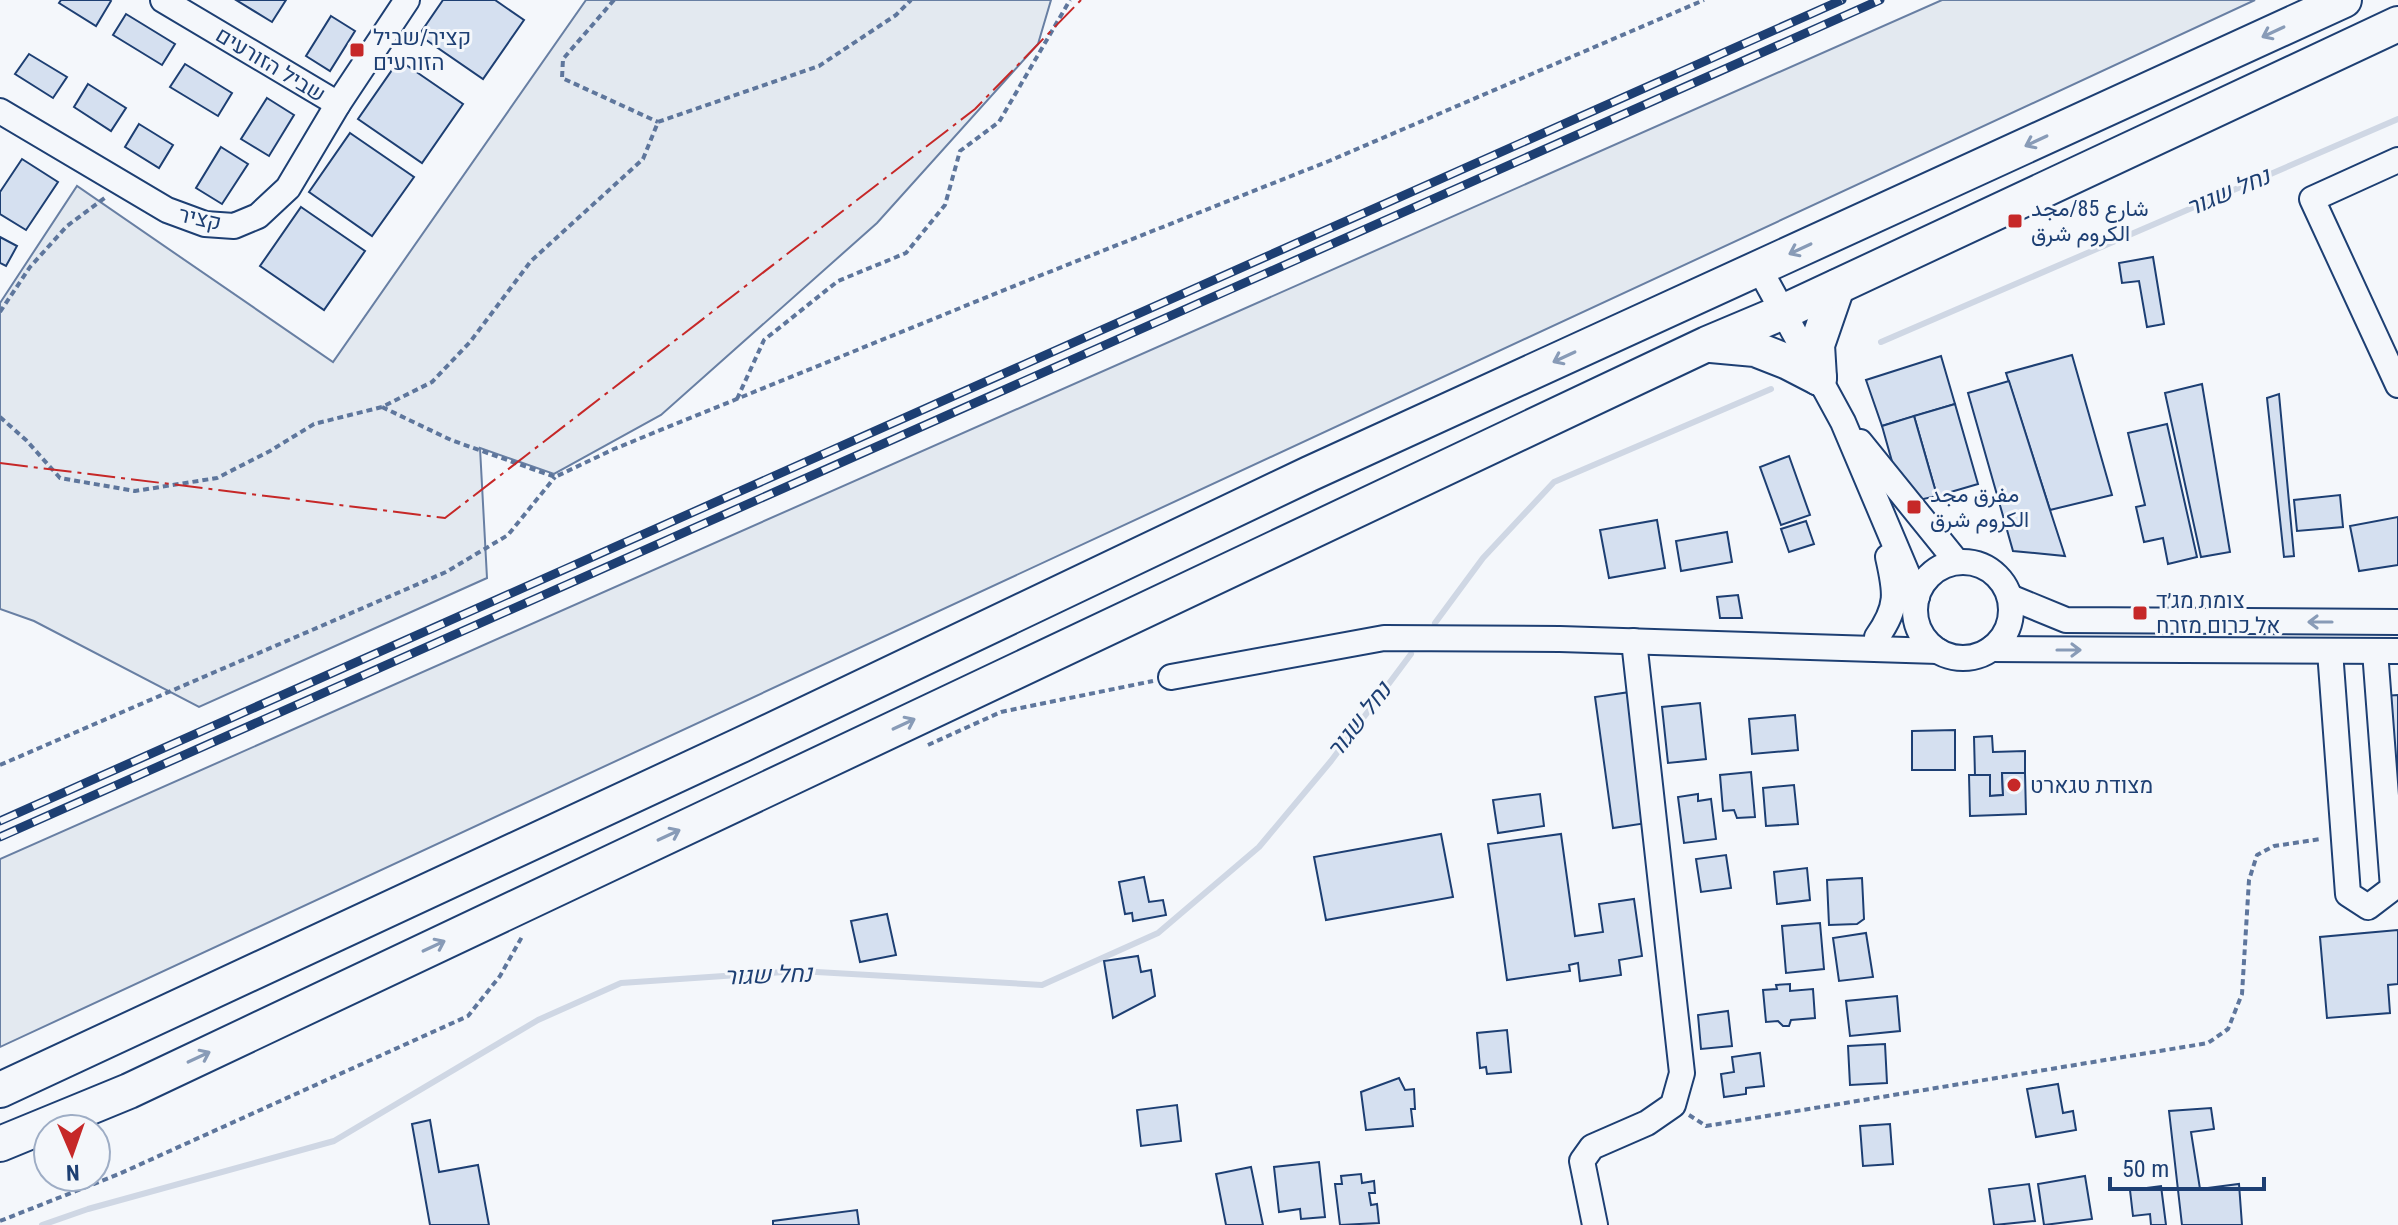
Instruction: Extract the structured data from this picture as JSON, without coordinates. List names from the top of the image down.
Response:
{
  "streets": {
    "street": ["שביל הזורעים", "קציר"]
  },
  "crossings": [
    ["שביל הזורעים", "קציר"]
  ],
  "water": ["נחל שגור"],
  "places": {
    "transit": [
      "קציר/שביל הזורעים",
      "شارع 85/مجد الكروم شرق",
      "مفرق مجد الكروم شرق",
      "צומת מג׳ד אל כרום מזרח"
    ],
    "other": ["מצודת טגארט"]
  },
  "scale_bar": "50 m",
  "north": "bottom"
}
